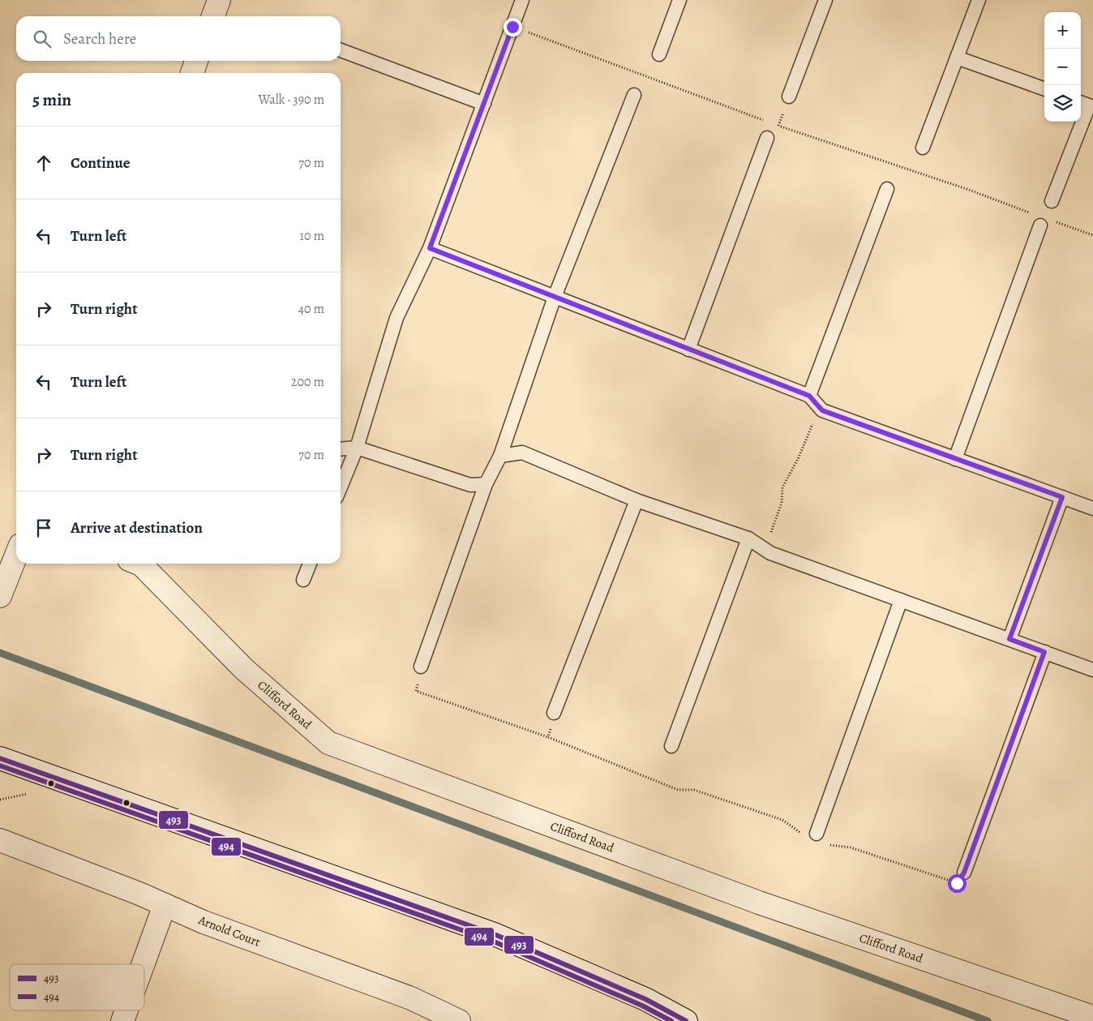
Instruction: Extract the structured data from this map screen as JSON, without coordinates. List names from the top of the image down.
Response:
{
  "streets": {
    "street": ["Clifford Road", "Arnold Court"]
  },
  "lines": ["transit line 493", "transit line 494"],
  "legend": ["493", "494"],
  "page": {
    "map_buttons": ["+", "−"],
    "search": "Search here",
    "heading": ["5 min", "Walk · 390 m"],
    "list": [
      ["Continue", "70 m"],
      ["Turn left", "10 m"],
      ["Turn right", "40 m"],
      ["Turn left", "200 m"],
      ["Turn right", "70 m"],
      "Arrive at destination"
    ]
  }
}
